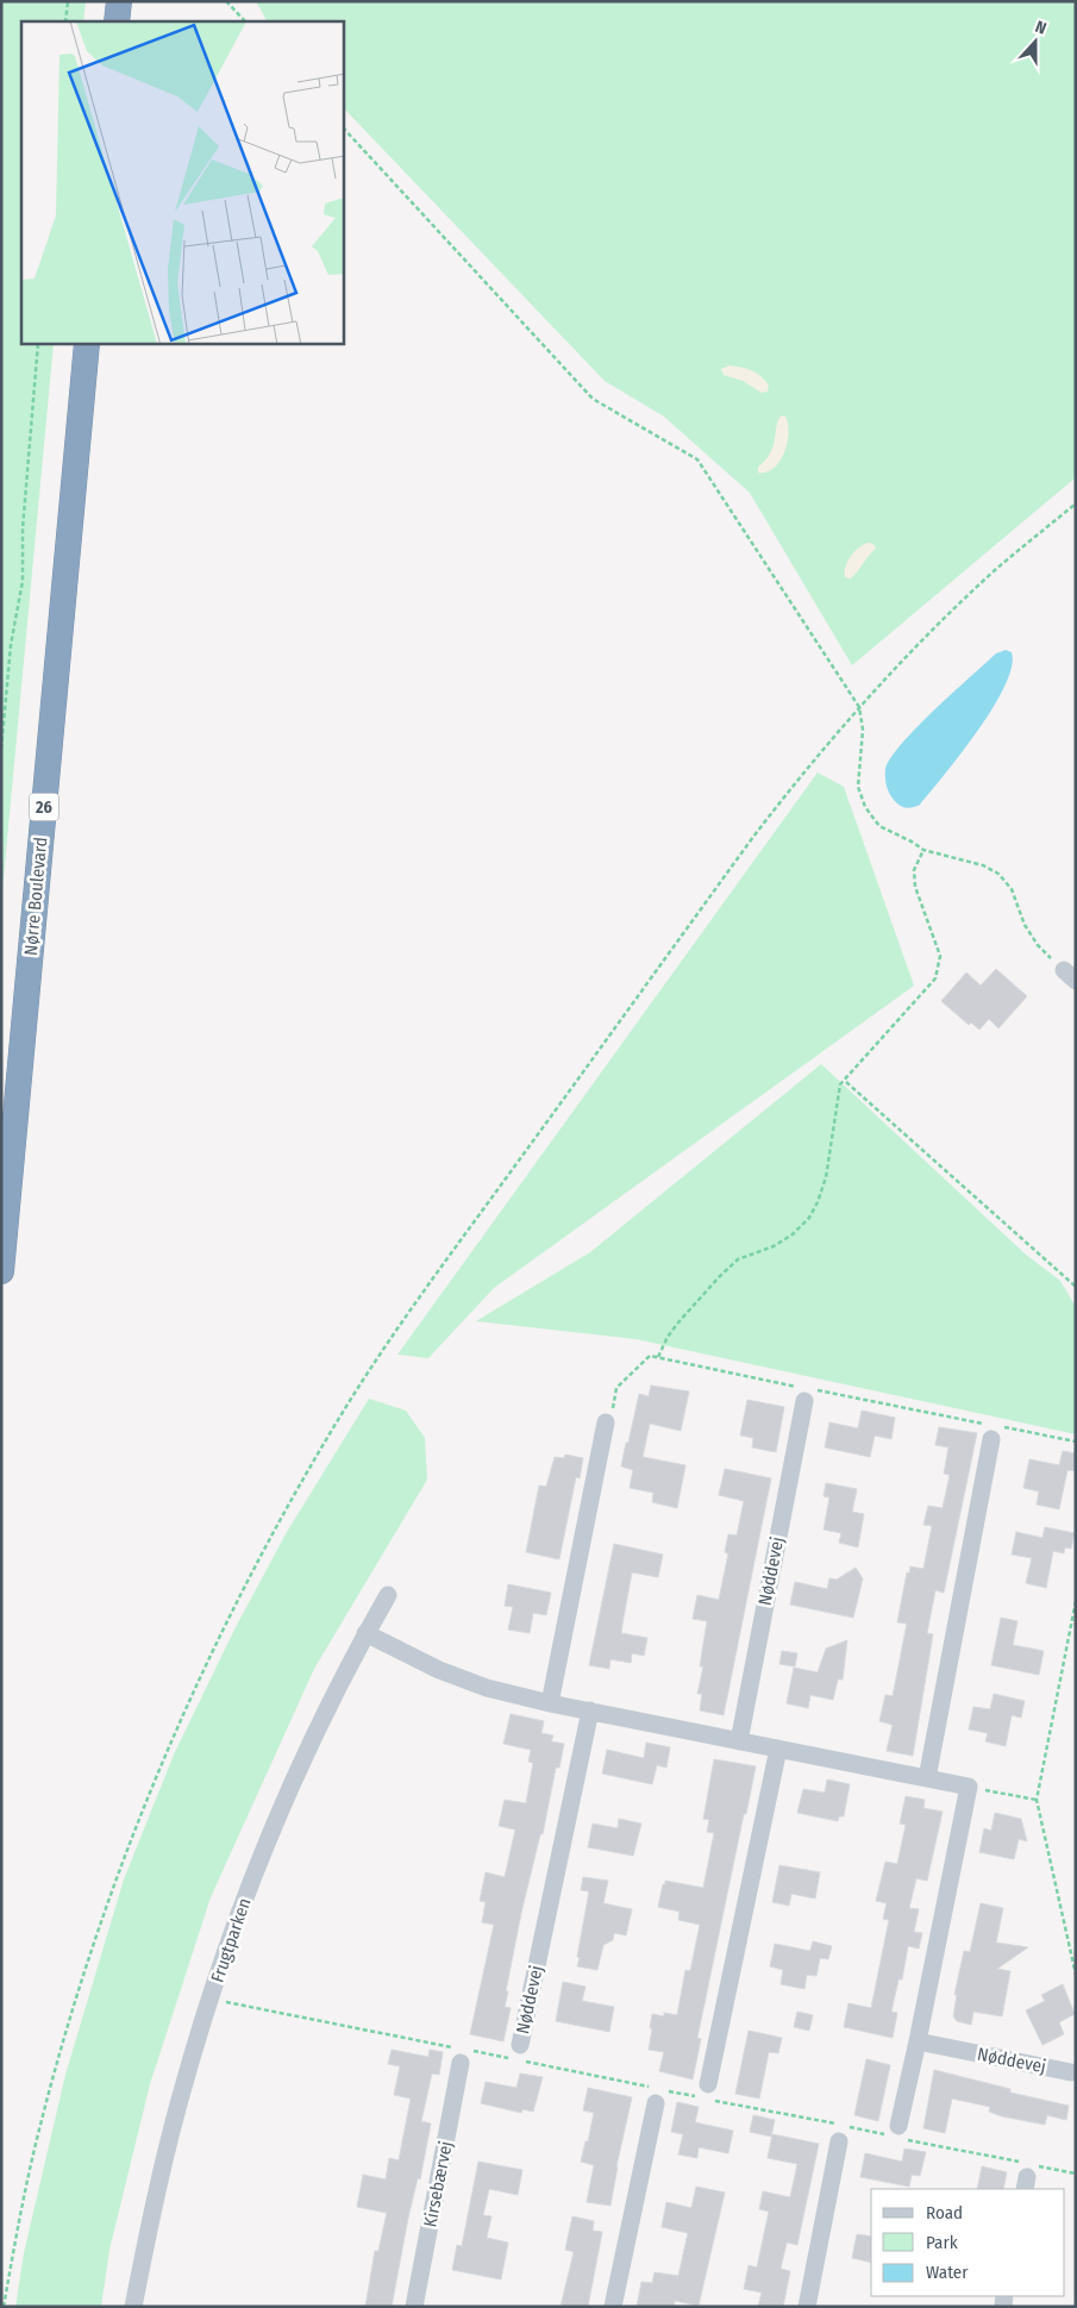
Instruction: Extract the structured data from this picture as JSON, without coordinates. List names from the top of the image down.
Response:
{
  "streets": {
    "highway": ["26", "Nørre Boulevard"],
    "street": ["Nøddevej", "Frugtparken", "Kirsebærvej"]
  },
  "legend": ["Road", "Park", "Water"],
  "north": "top"
}
